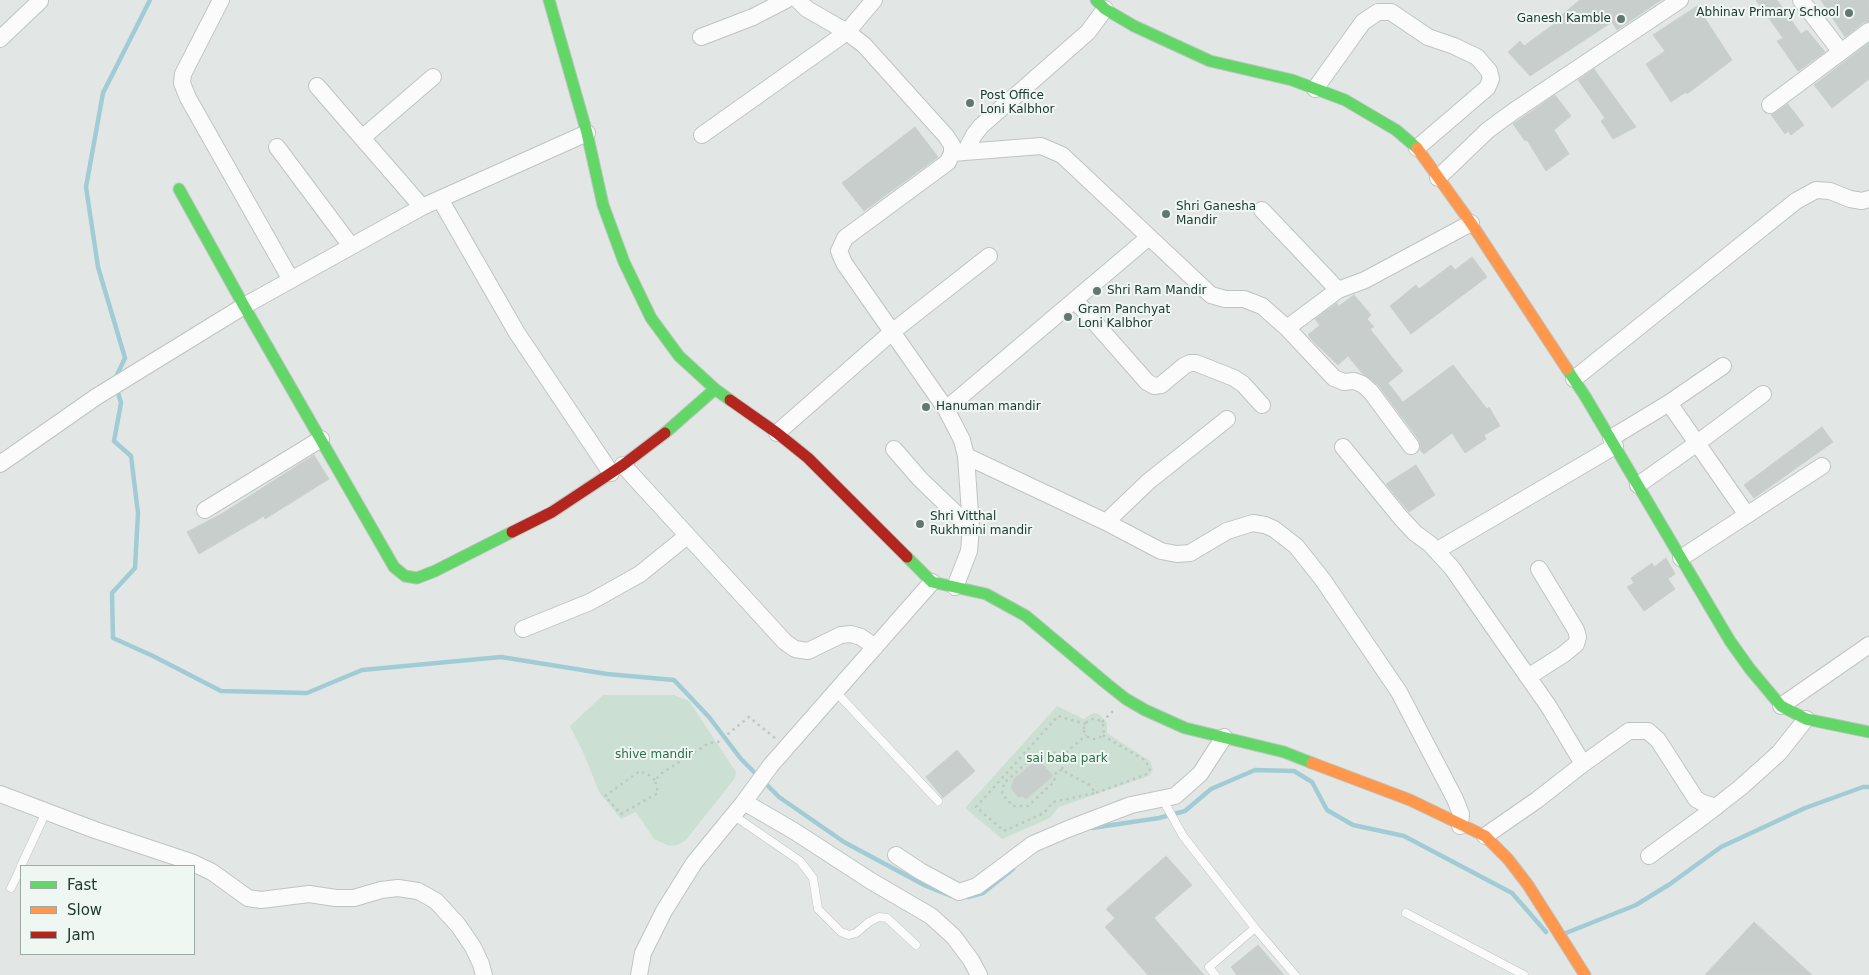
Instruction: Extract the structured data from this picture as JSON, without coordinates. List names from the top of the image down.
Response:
{
  "parks": ["shive mandir", "sai baba park"],
  "places": [
    "Abhinav Primary School",
    "Ganesh Kamble",
    "Post Office Loni Kalbhor",
    "Shri Ganesha Mandir",
    "Shri Ram Mandir",
    "Gram Panchyat Loni Kalbhor",
    "Hanuman mandir",
    "Shri Vitthal Rukhmini mandir"
  ],
  "legend": ["Fast", "Slow", "Jam"]
}
